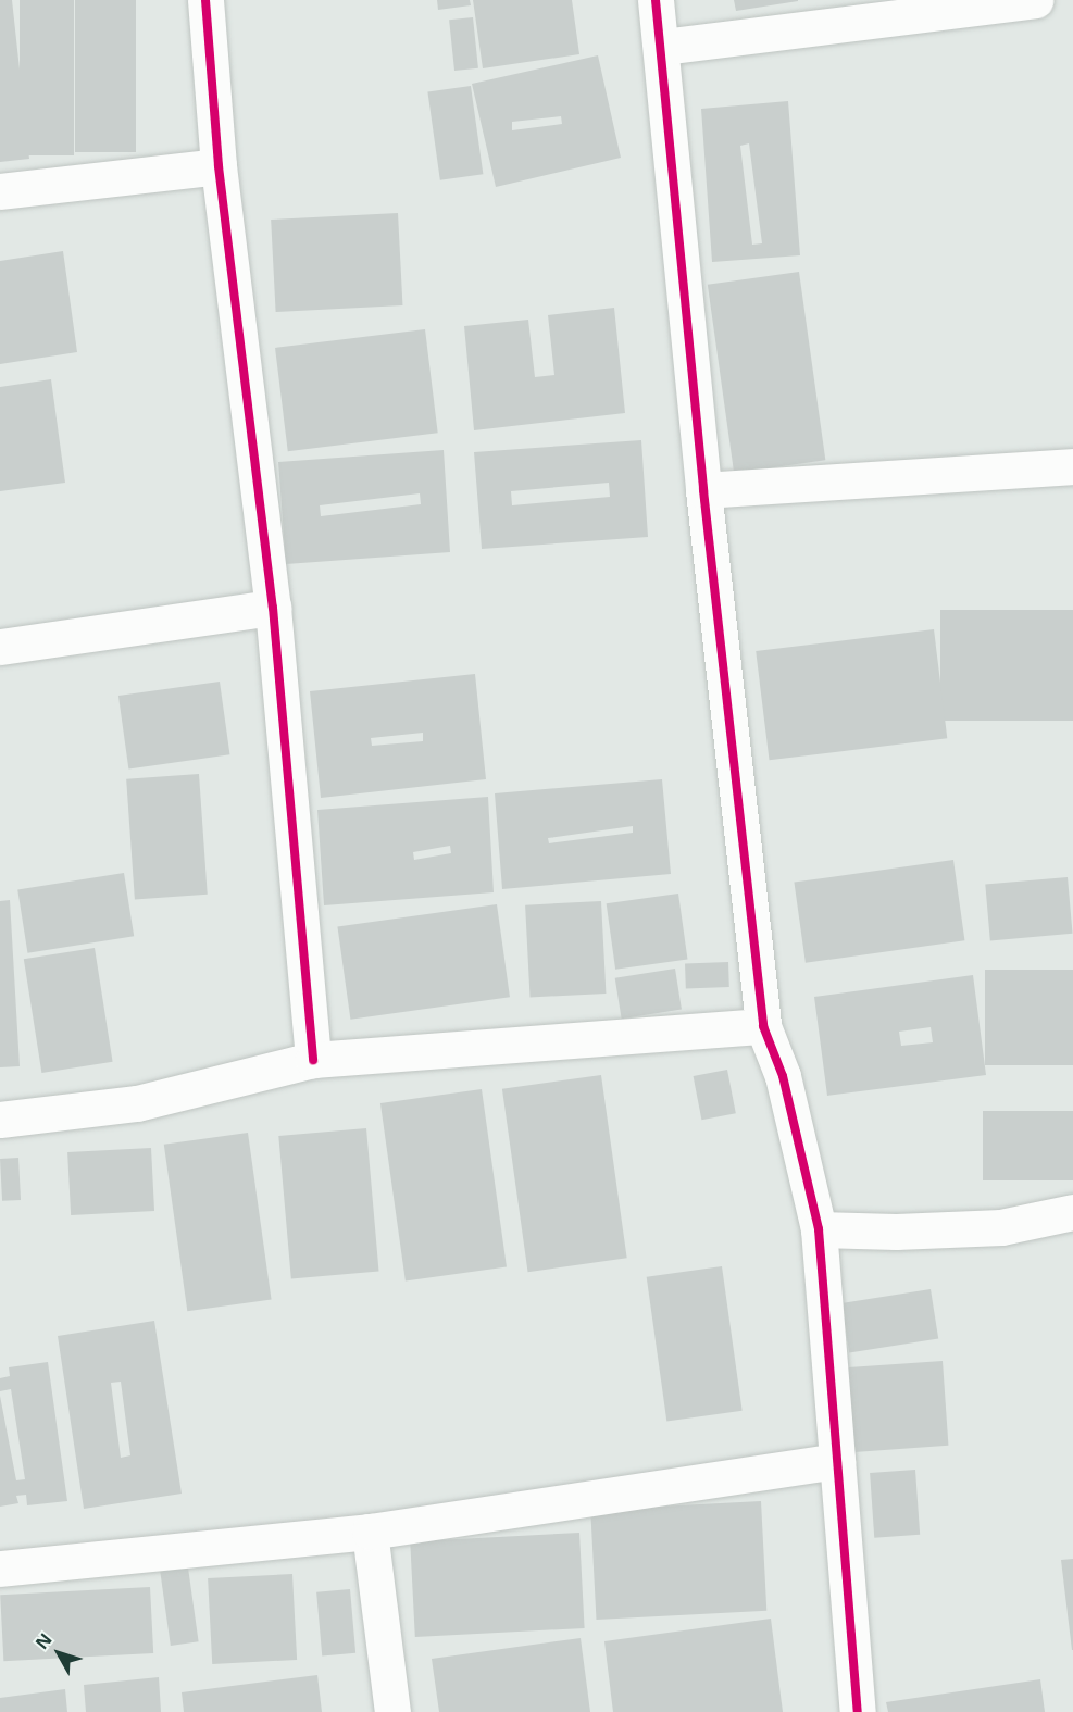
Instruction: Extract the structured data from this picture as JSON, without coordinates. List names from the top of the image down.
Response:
{
  "north": "top left"
}
